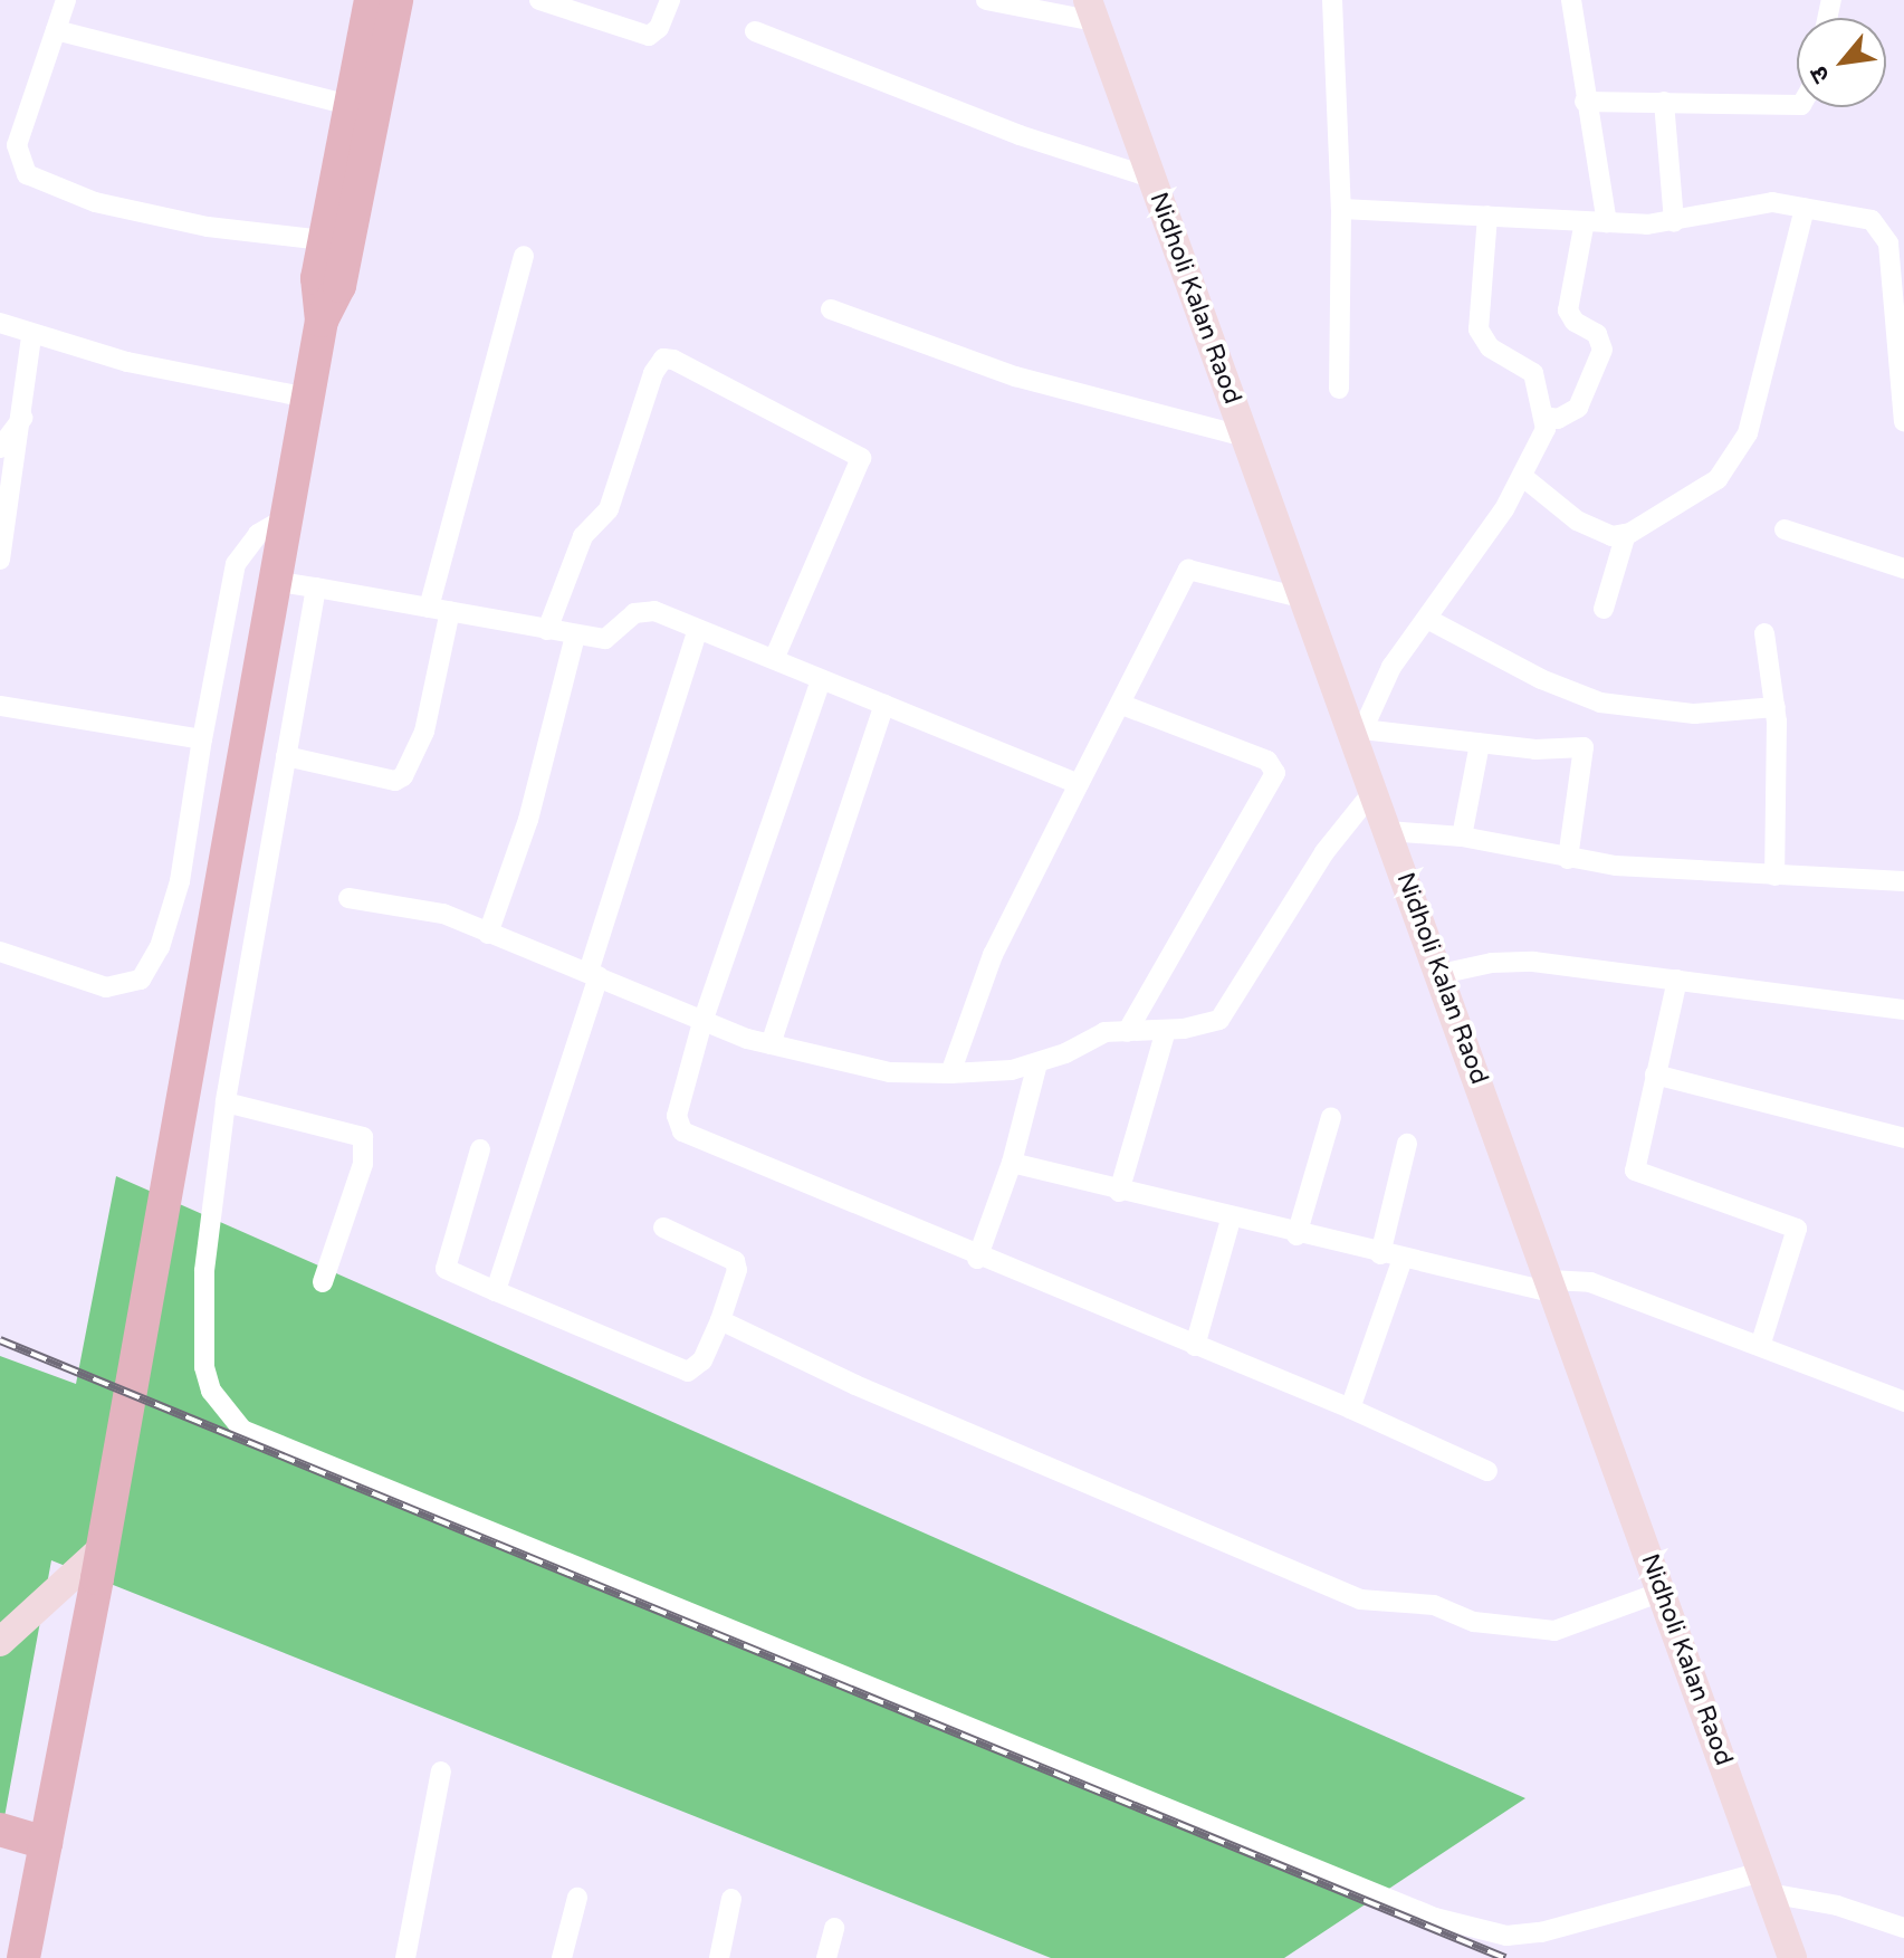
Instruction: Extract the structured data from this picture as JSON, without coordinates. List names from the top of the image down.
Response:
{
  "streets": {
    "street": ["Nidholi Kalan Raod"]
  },
  "north": "bottom left"
}
